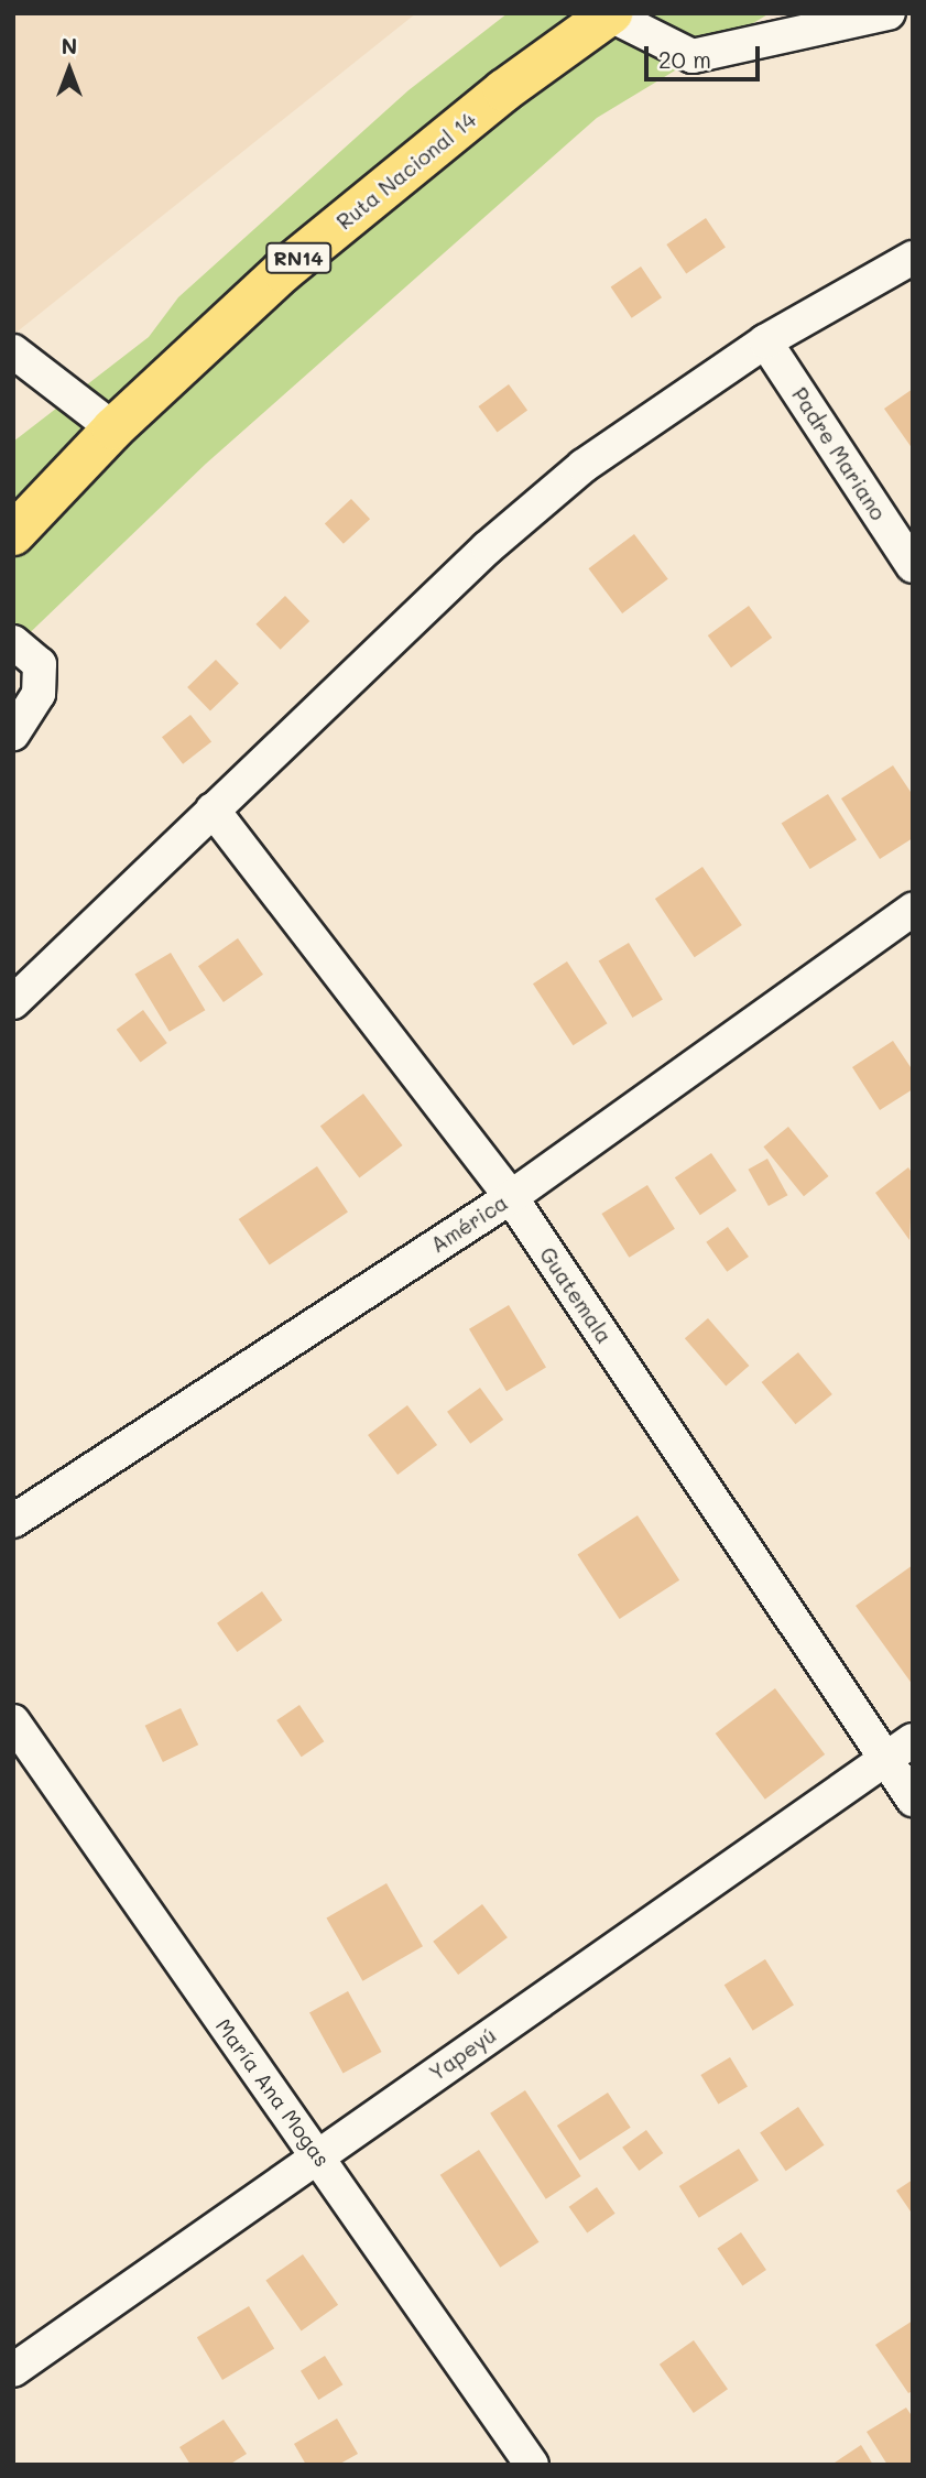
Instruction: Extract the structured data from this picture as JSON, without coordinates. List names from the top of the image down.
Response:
{
  "streets": {
    "highway": ["Ruta Nacional 14", "RN14"],
    "street": [
      "Padre Mariano",
      "América",
      "Guatemala",
      "Yapeyú",
      "María Ana Mogas"
    ]
  },
  "crossings": [
    ["América", "Guatemala"],
    ["Guatemala", "Yapeyú"],
    ["Yapeyú", "María Ana Mogas"]
  ],
  "scale_bar": "20 m",
  "north": "top"
}
